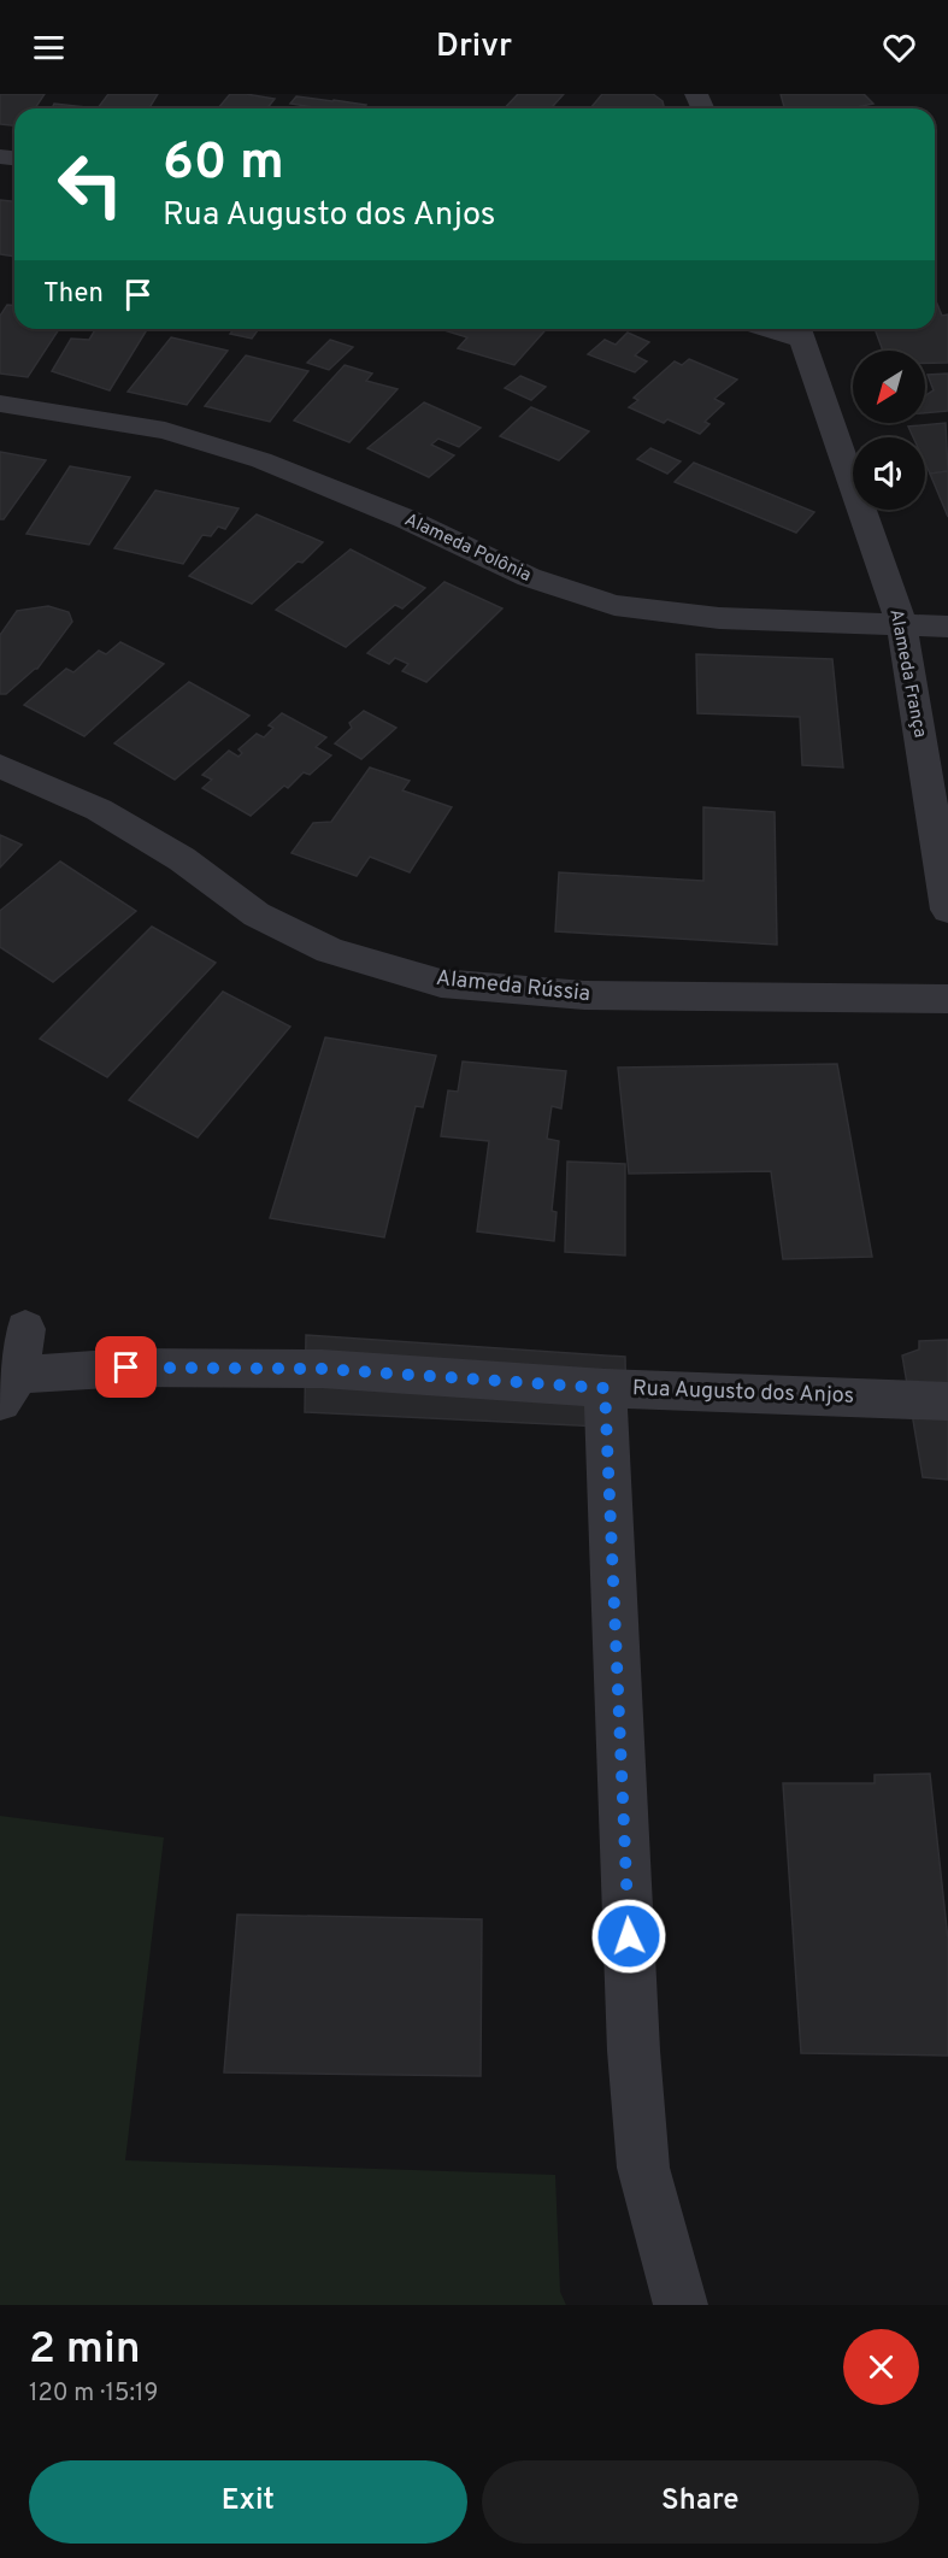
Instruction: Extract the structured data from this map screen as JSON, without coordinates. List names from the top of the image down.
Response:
{
  "streets": {
    "street": [
      "Alameda Polônia",
      "Alameda França",
      "Alameda Rússia",
      "Rua Augusto dos Anjos"
    ]
  },
  "crossings": [
    ["Alameda Polônia", "Alameda França"]
  ],
  "north": "bottom left",
  "page": {
    "header": "Drivr",
    "turn": ["60 m", "Rua Augusto dos Anjos"],
    "then": "Then",
    "heading": ["2 min", "120 m · 15:19"],
    "buttons": ["Exit", "Share"]
  }
}
